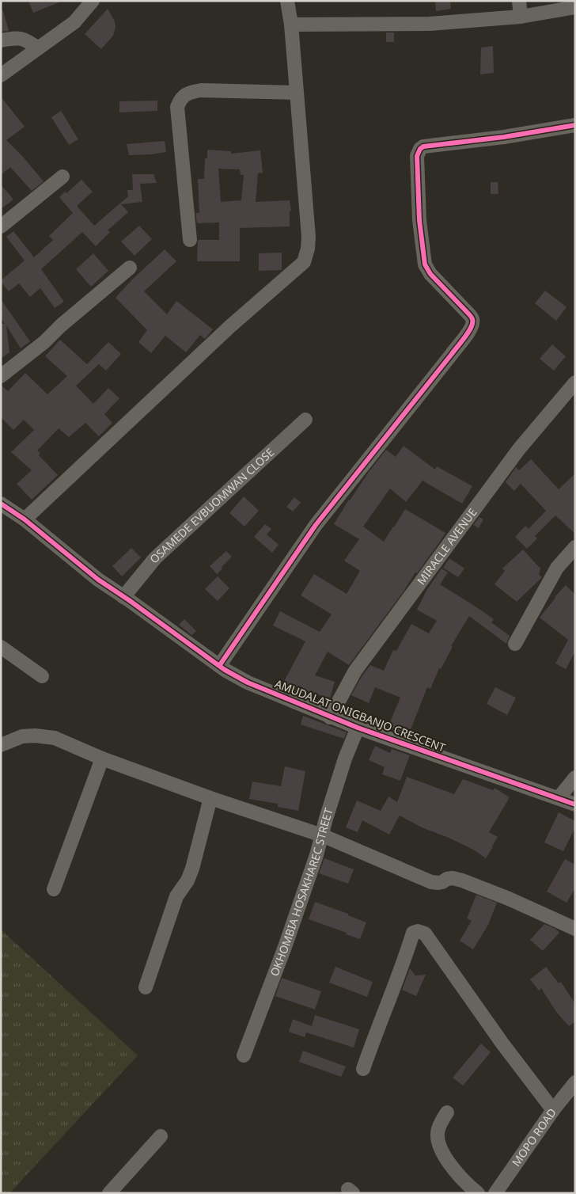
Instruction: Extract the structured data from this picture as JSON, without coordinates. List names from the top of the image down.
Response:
{
  "streets": {
    "street": [
      "OSAMEDE EVBUOMWAN CLOSE",
      "MIRACLE AVENUE",
      "AMUDALAT ONIGBANJO CRESCENT",
      "OKHOMBIA HOSAKHAREC STREET",
      "MOPO ROAD"
    ]
  },
  "crossings": [
    ["OSAMEDE EVBUOMWAN CLOSE", "AMUDALAT ONIGBANJO CRESCENT"],
    ["MIRACLE AVENUE", "AMUDALAT ONIGBANJO CRESCENT"],
    ["AMUDALAT ONIGBANJO CRESCENT", "OKHOMBIA HOSAKHAREC STREET"]
  ]
}
